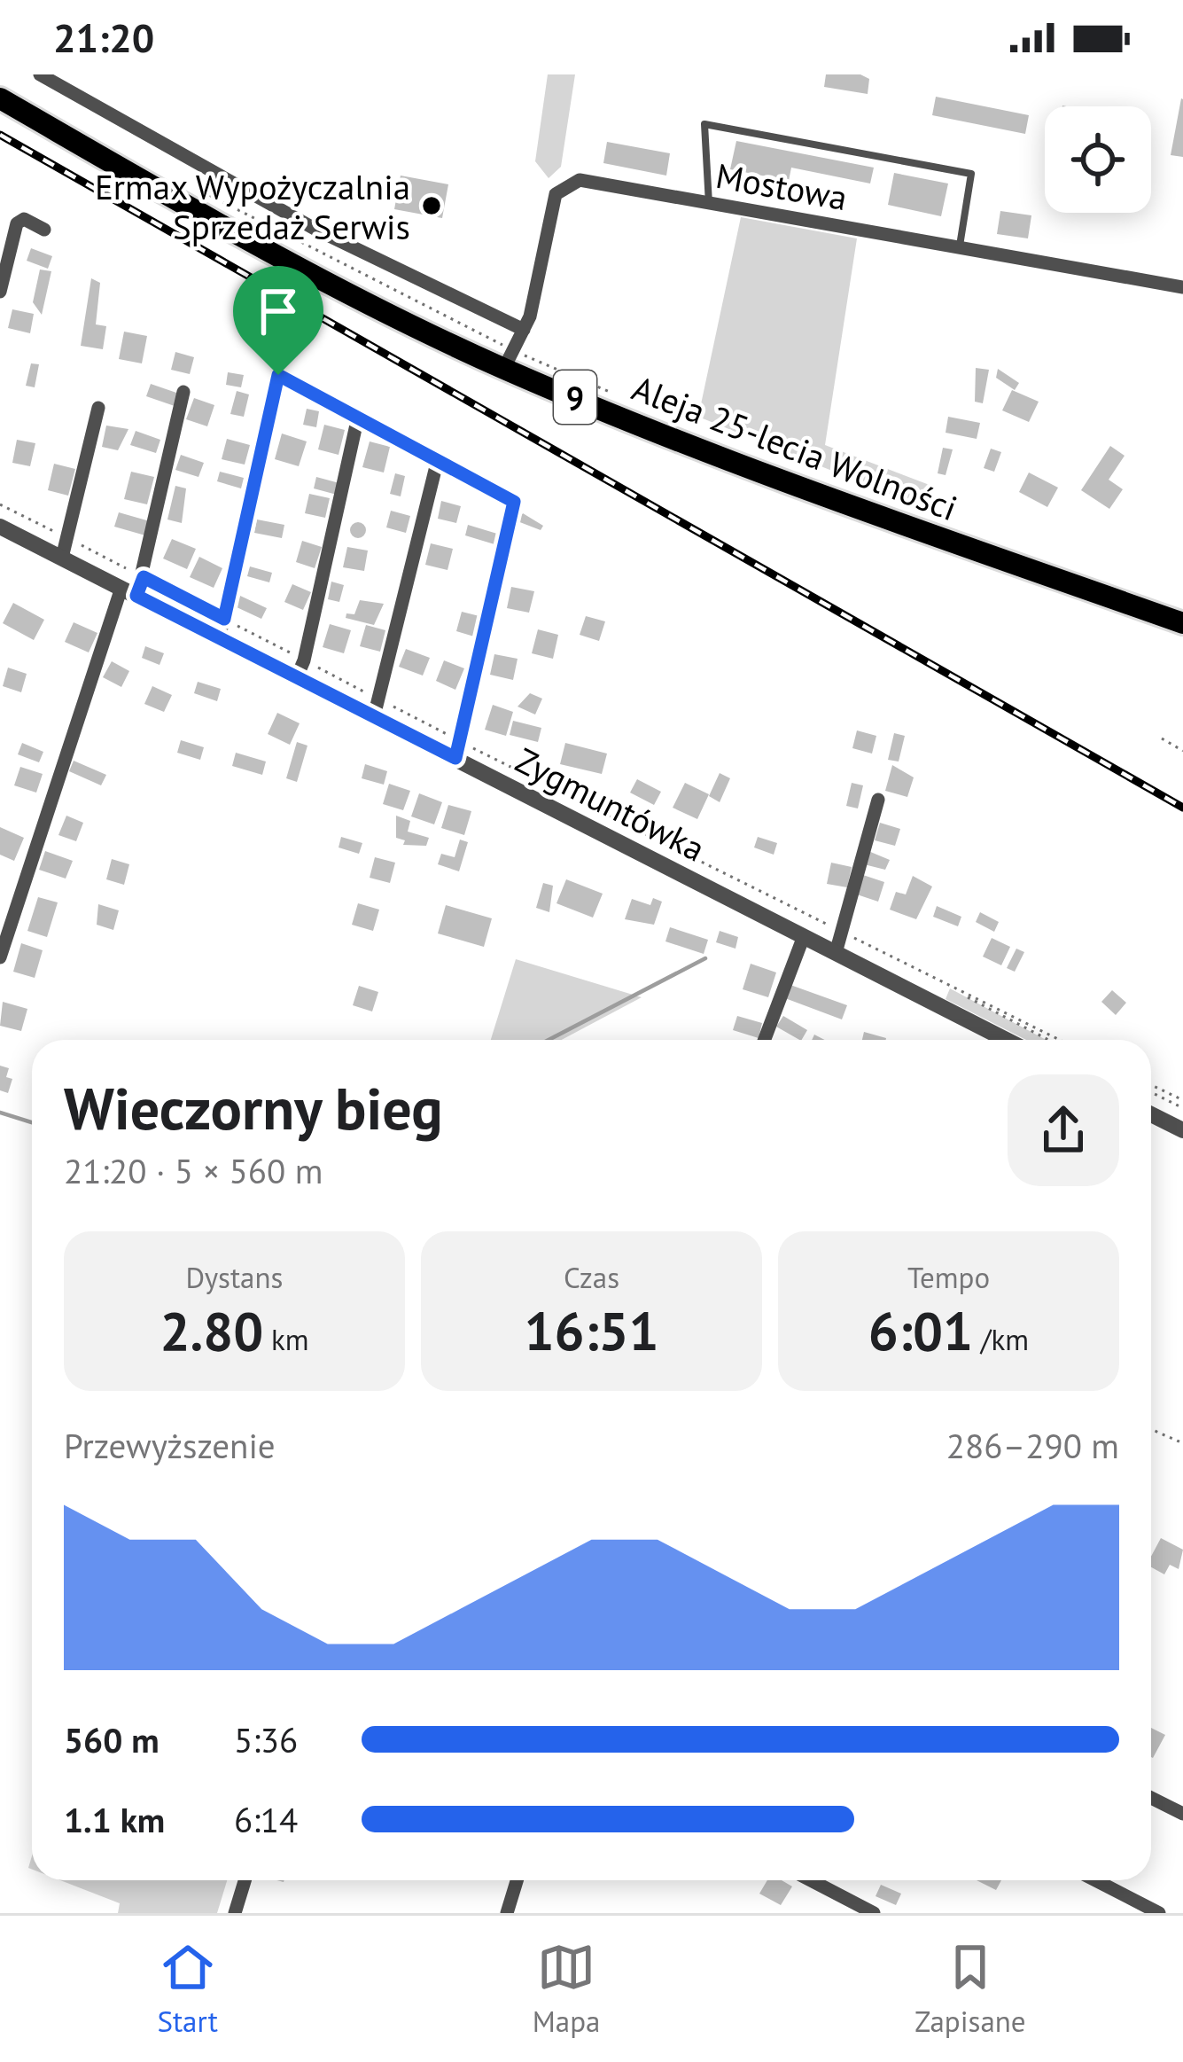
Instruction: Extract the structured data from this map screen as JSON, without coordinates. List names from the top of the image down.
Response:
{
  "streets": {
    "main road": ["9", "Aleja 25-lecia Wolności"],
    "street": ["Mostowa", "Zygmuntówka"]
  },
  "crossings": [
    ["Mostowa", "Aleja 25-lecia Wolności"]
  ],
  "places": ["Ermax Wypożyczalnia Sprzedaż Serwis"],
  "page": {
    "status": "21:20",
    "heading": ["Wieczorny bieg", "21:20 · 5 × 560 m"],
    "stats": [
      ["Dystans", "2.80 km"],
      ["Czas", "16:51"],
      ["Tempo", "6:01 /km"]
    ],
    "chart": ["Przewyższenie", "286–290 m"],
    "list": [
      {
        "name": "560 m",
        "note": "5:36"
      },
      {
        "name": "1.1 km",
        "note": "6:14"
      }
    ],
    "tabs": ["Start", "Mapa", "Zapisane"]
  }
}
